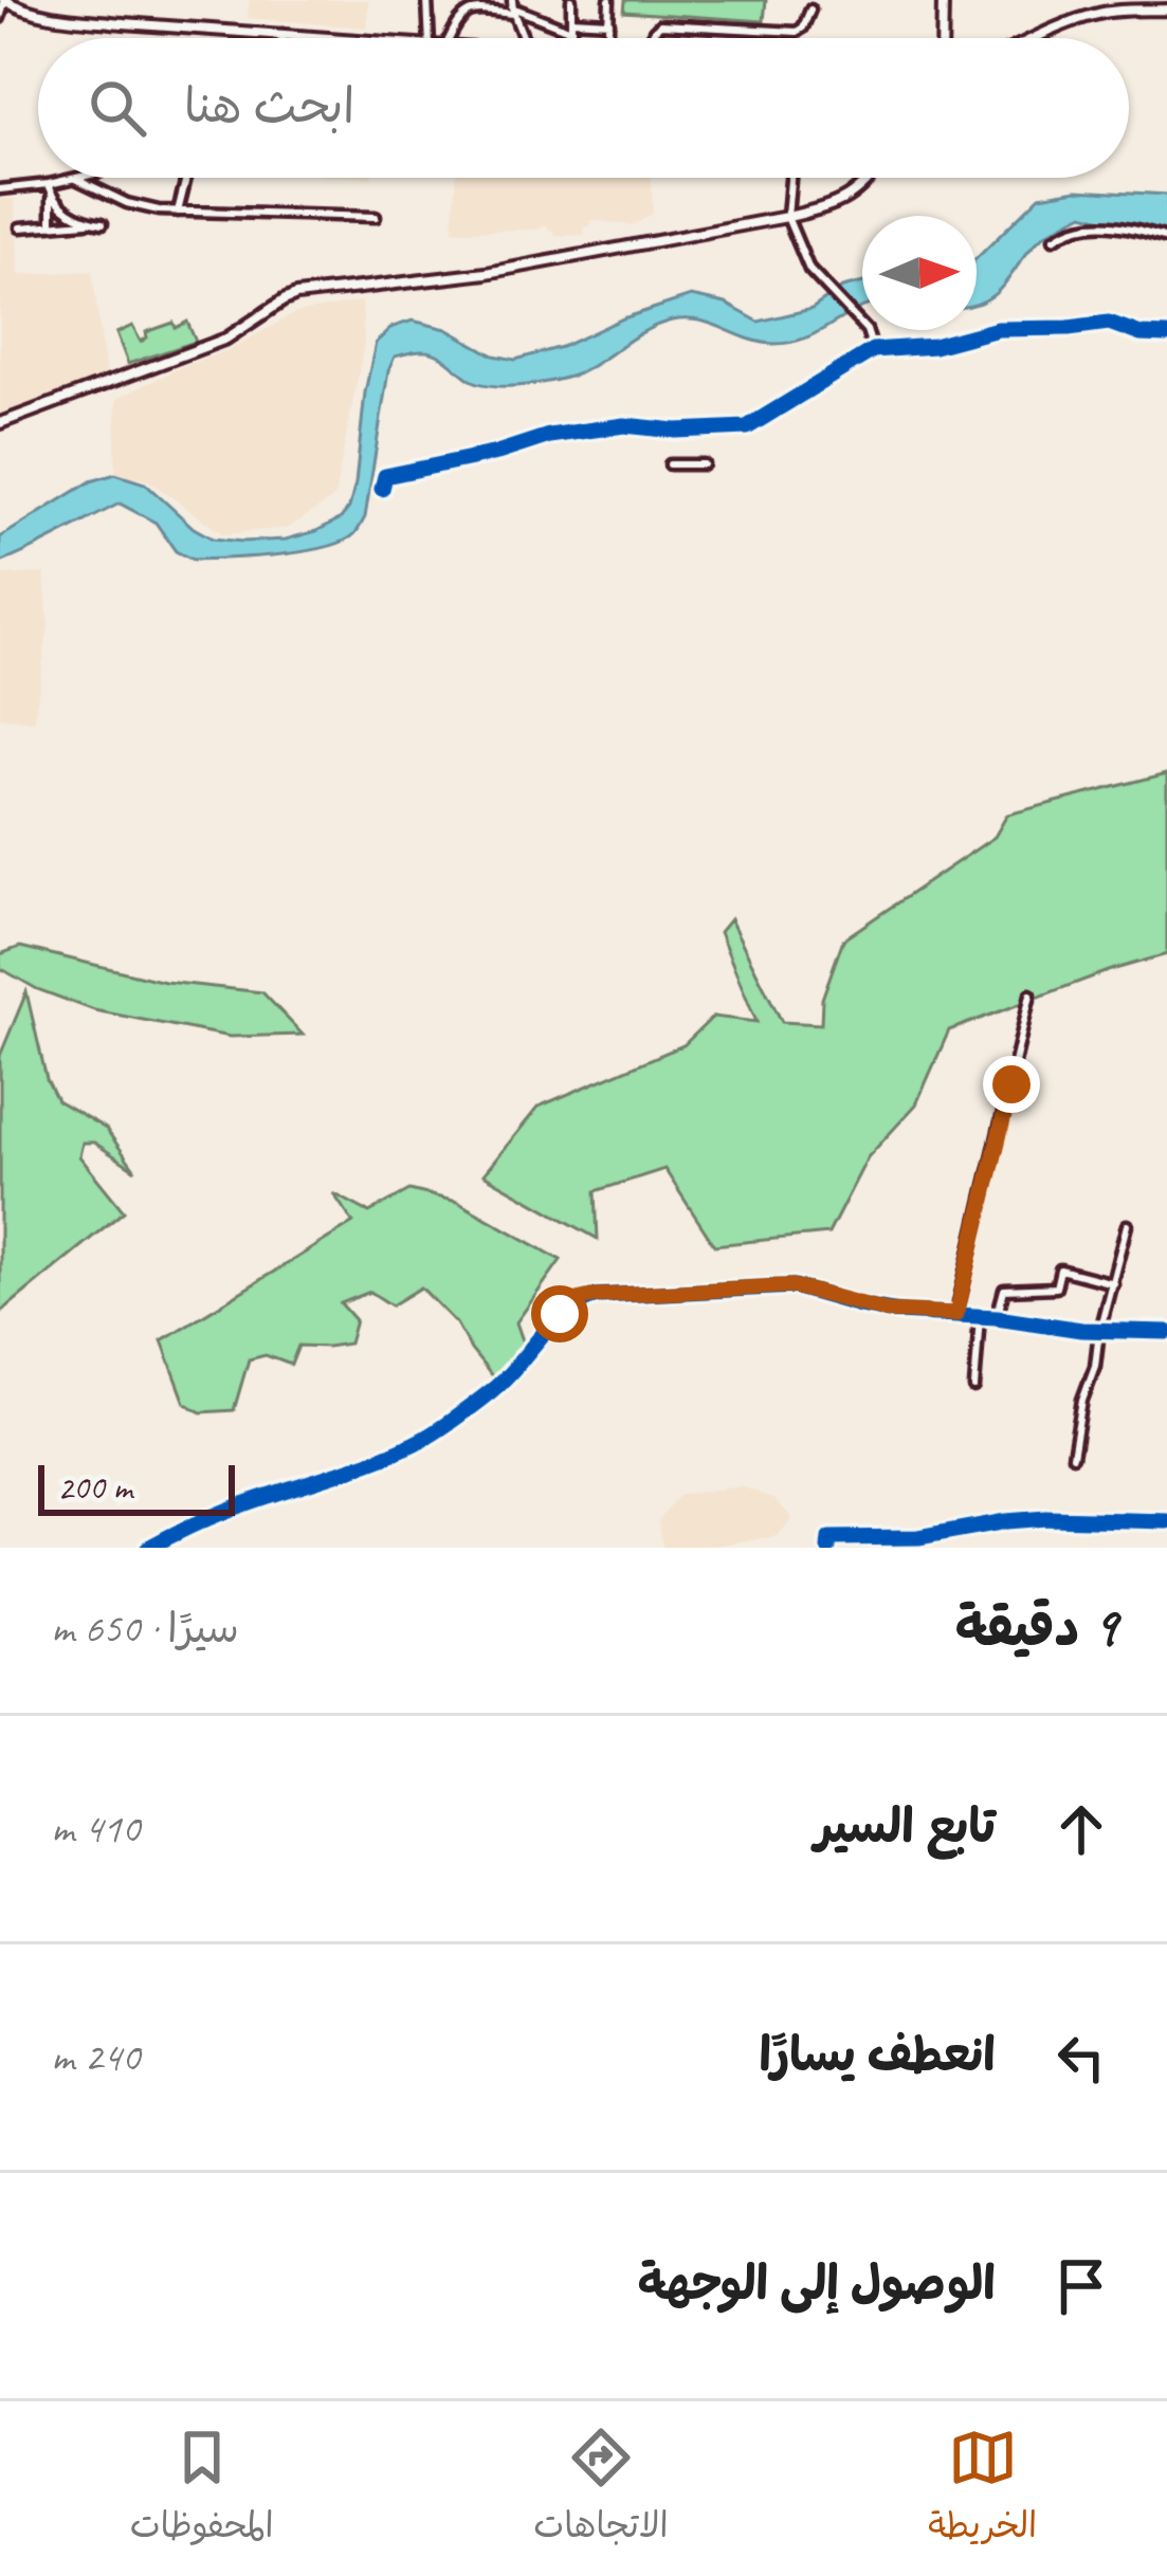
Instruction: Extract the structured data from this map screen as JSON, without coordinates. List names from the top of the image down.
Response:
{
  "scale_bar": "200 m",
  "north": "right",
  "page": {
    "search": "ابحث هنا",
    "scale": "200 m",
    "heading": ["9 دقيقة", "سيرًا · 650 m"],
    "list": [
      ["تابع السير", "410 m"],
      ["انعطف يسارًا", "240 m"],
      "الوصول إلى الوجهة"
    ],
    "nav": ["الخريطة", "الاتجاهات", "المحفوظات"]
  }
}
